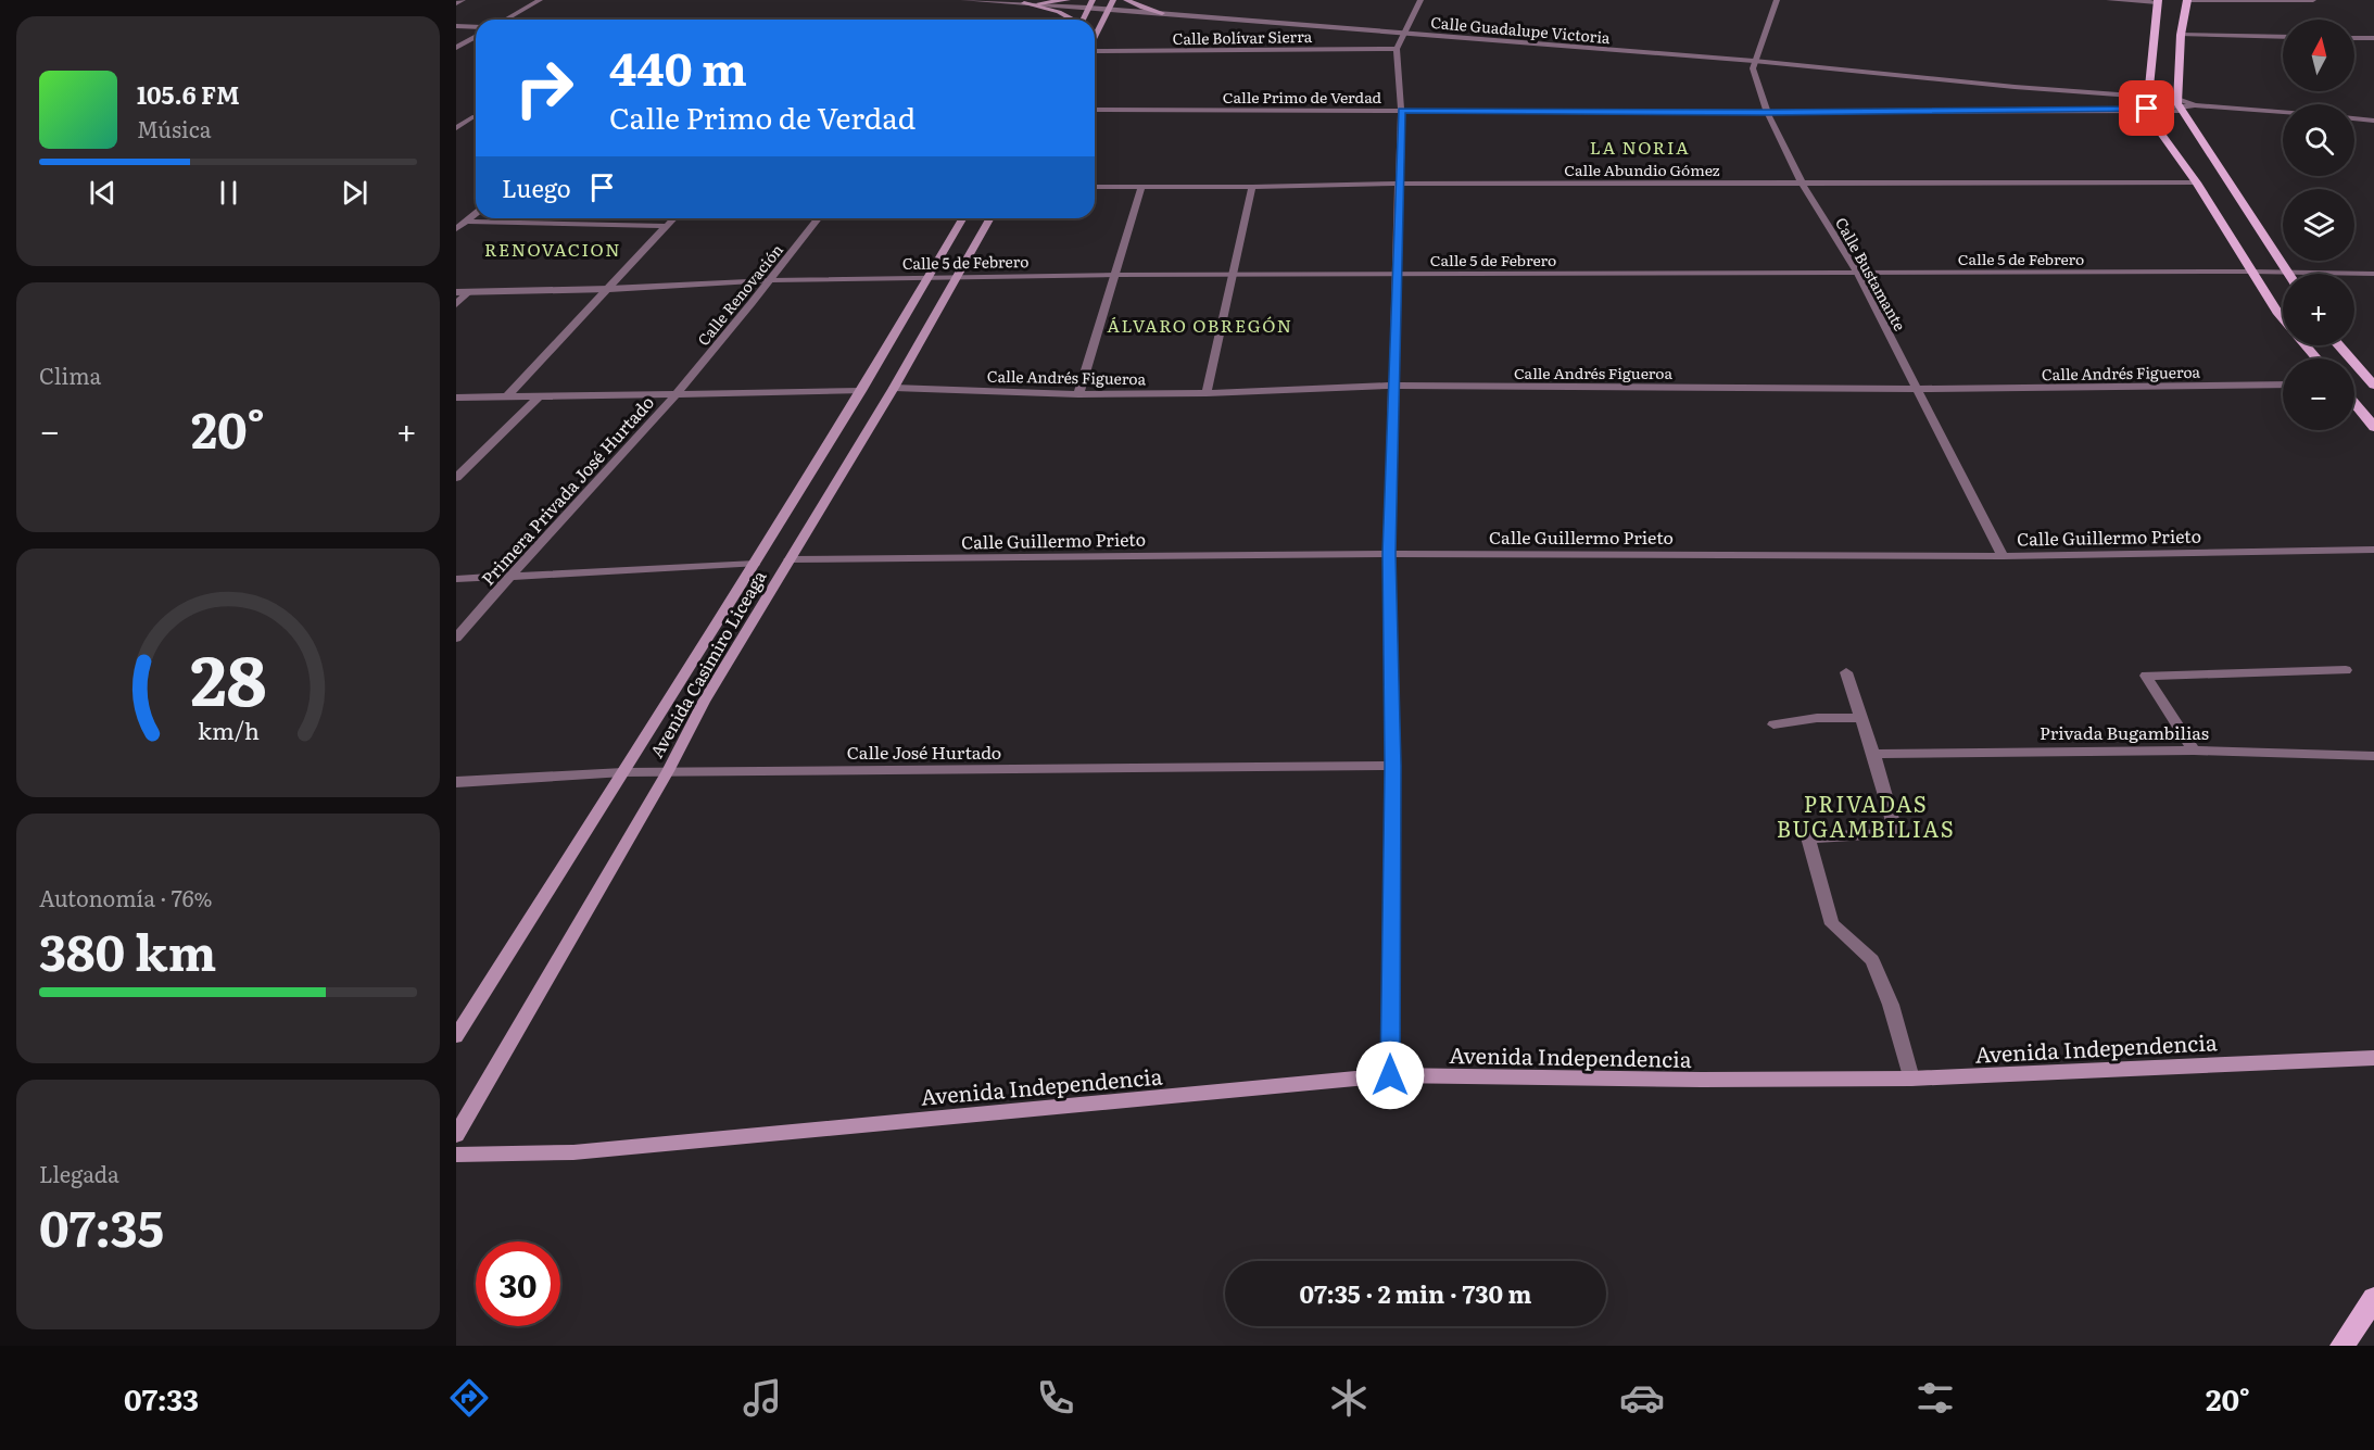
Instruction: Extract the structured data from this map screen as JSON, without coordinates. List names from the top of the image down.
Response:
{
  "streets": {
    "main road": ["Avenida Casimiro Liceaga", "Avenida Independencia"],
    "street": [
      "Calle Guadalupe Victoria",
      "Calle Bolívar Sierra",
      "Calle Primo de Verdad",
      "Calle Abundio Gómez",
      "Calle 5 de Febrero",
      "Calle Bustamante",
      "Calle Renovación",
      "Calle Andrés Figueroa",
      "Primera Privada José Hurtado",
      "Calle Guillermo Prieto",
      "Privada Bugambilias",
      "Calle José Hurtado"
    ]
  },
  "crossings": [
    ["Calle Guadalupe Victoria", "Calle Primo de Verdad"],
    ["Calle Guadalupe Victoria", "Calle Bustamante"],
    ["Calle Primo de Verdad", "Calle Bustamante"],
    ["Calle Abundio Gómez", "Calle Bustamante"],
    ["Calle 5 de Febrero", "Calle Bustamante"],
    ["Calle 5 de Febrero", "Calle Renovación"],
    ["Calle 5 de Febrero", "Avenida Casimiro Liceaga"],
    ["Calle Bustamante", "Calle Andrés Figueroa"],
    ["Calle Bustamante", "Calle Guillermo Prieto"],
    ["Calle Renovación", "Primera Privada José Hurtado"],
    ["Calle Andrés Figueroa", "Avenida Casimiro Liceaga"],
    ["Calle Guillermo Prieto", "Avenida Casimiro Liceaga"],
    ["Avenida Casimiro Liceaga", "Calle José Hurtado"]
  ],
  "districts": [
    "LA NORIA",
    "RENOVACION",
    "ÁLVARO OBREGÓN",
    "PRIVADAS BUGAMBILIAS"
  ],
  "north": "top",
  "page": {
    "map_buttons": ["+", "−"],
    "turn": ["440 m", "Calle Primo de Verdad"],
    "song": ["105.6 FM", "Música"],
    "then": "Luego",
    "tile": [
      "Clima",
      ["Autonomía · 76%", "380 km"],
      ["Llegada", "07:35"]
    ],
    "heat": ["−", "20°", "+"],
    "limit": "30",
    "trip": "07:35 · 2 min · 730 m",
    "tabs": ["07:33", "20°"],
    "gauge": ["28", "km/h"]
  }
}
